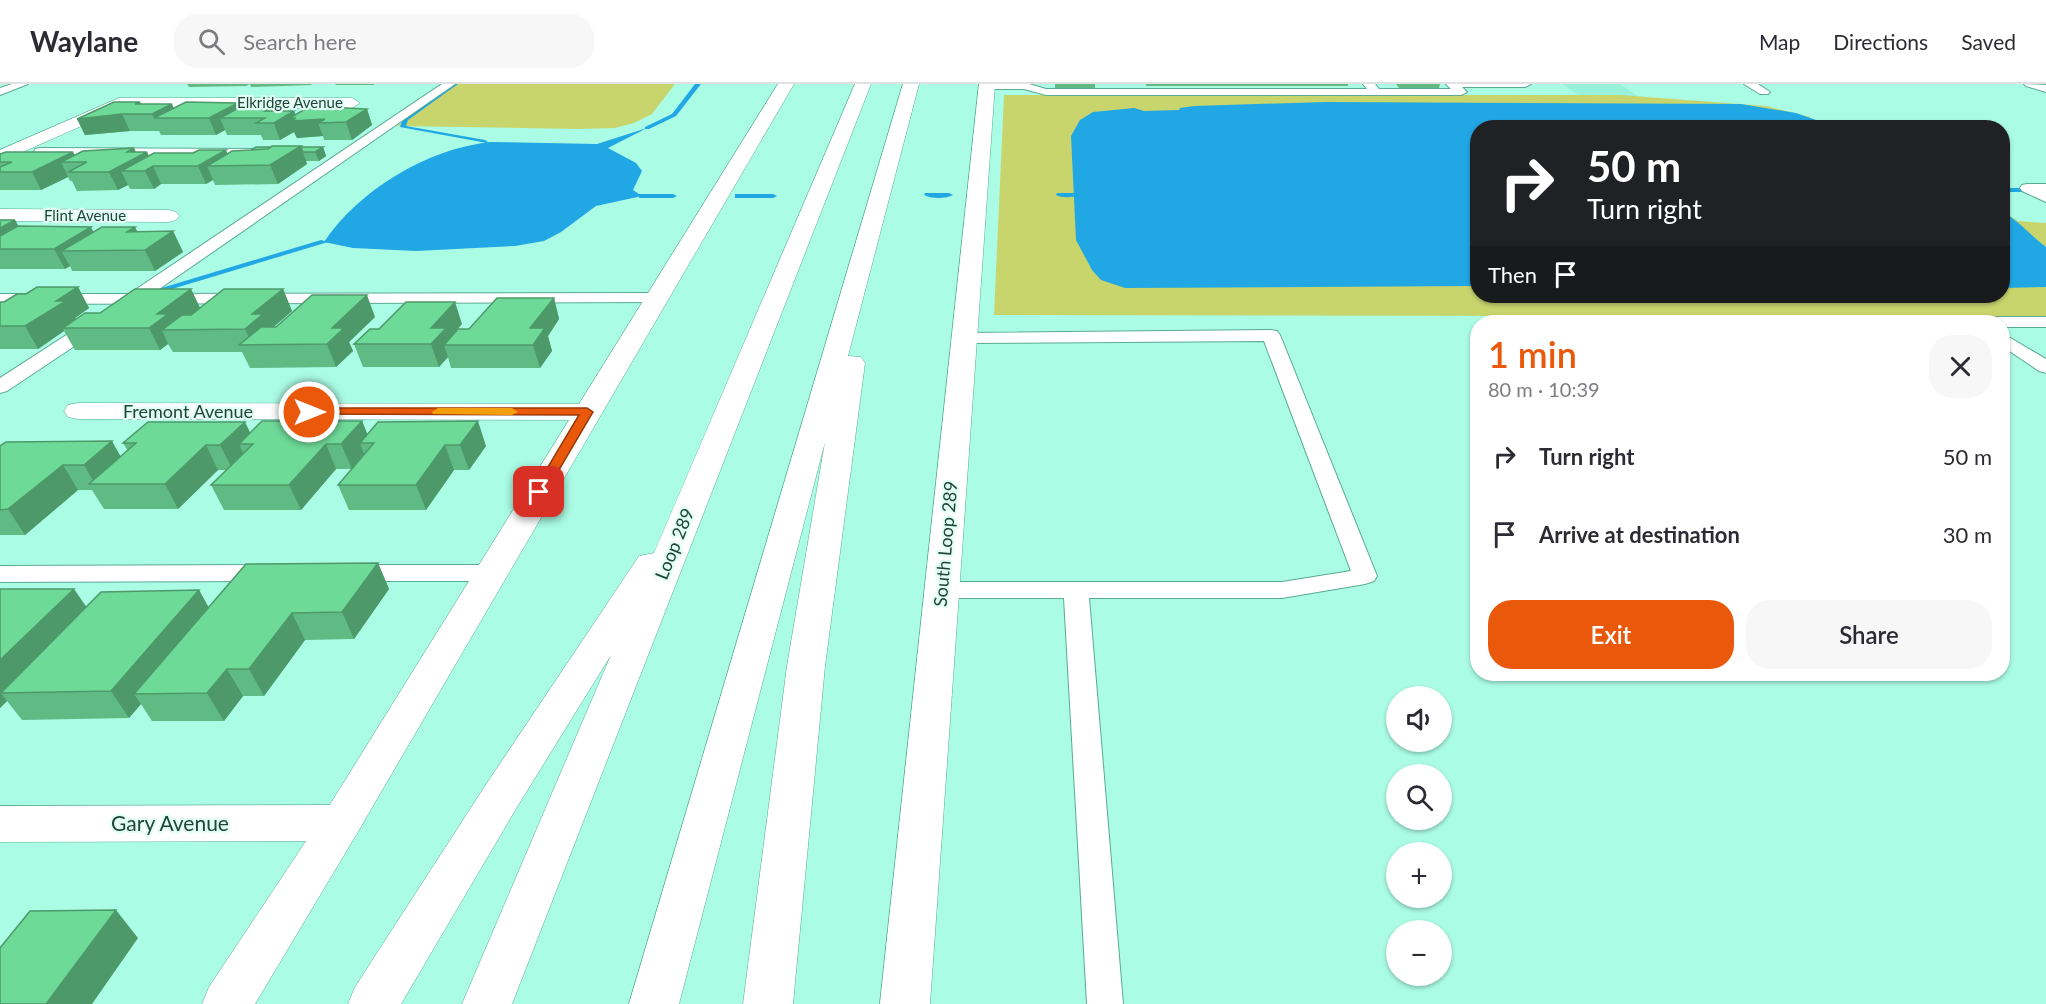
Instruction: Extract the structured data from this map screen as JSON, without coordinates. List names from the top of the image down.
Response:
{
  "streets": {
    "main road": [
      "Elkridge Avenue",
      "Flint Avenue",
      "Fremont Avenue",
      "Loop 289",
      "South Loop 289",
      "Gary Avenue"
    ]
  },
  "page": {
    "header": "Waylane",
    "search": "Search here",
    "nav": ["Map", "Directions", "Saved"],
    "turn": ["50 m", "Turn right"],
    "then": "Then",
    "heading": ["1 min", "80 m · 10:39"],
    "list": [
      {
        "name": "Turn right",
        "value": "50 m"
      },
      {
        "name": "Arrive at destination",
        "value": "30 m"
      }
    ],
    "buttons": ["Exit", "Share"],
    "map_buttons": ["+", "−"]
  }
}
